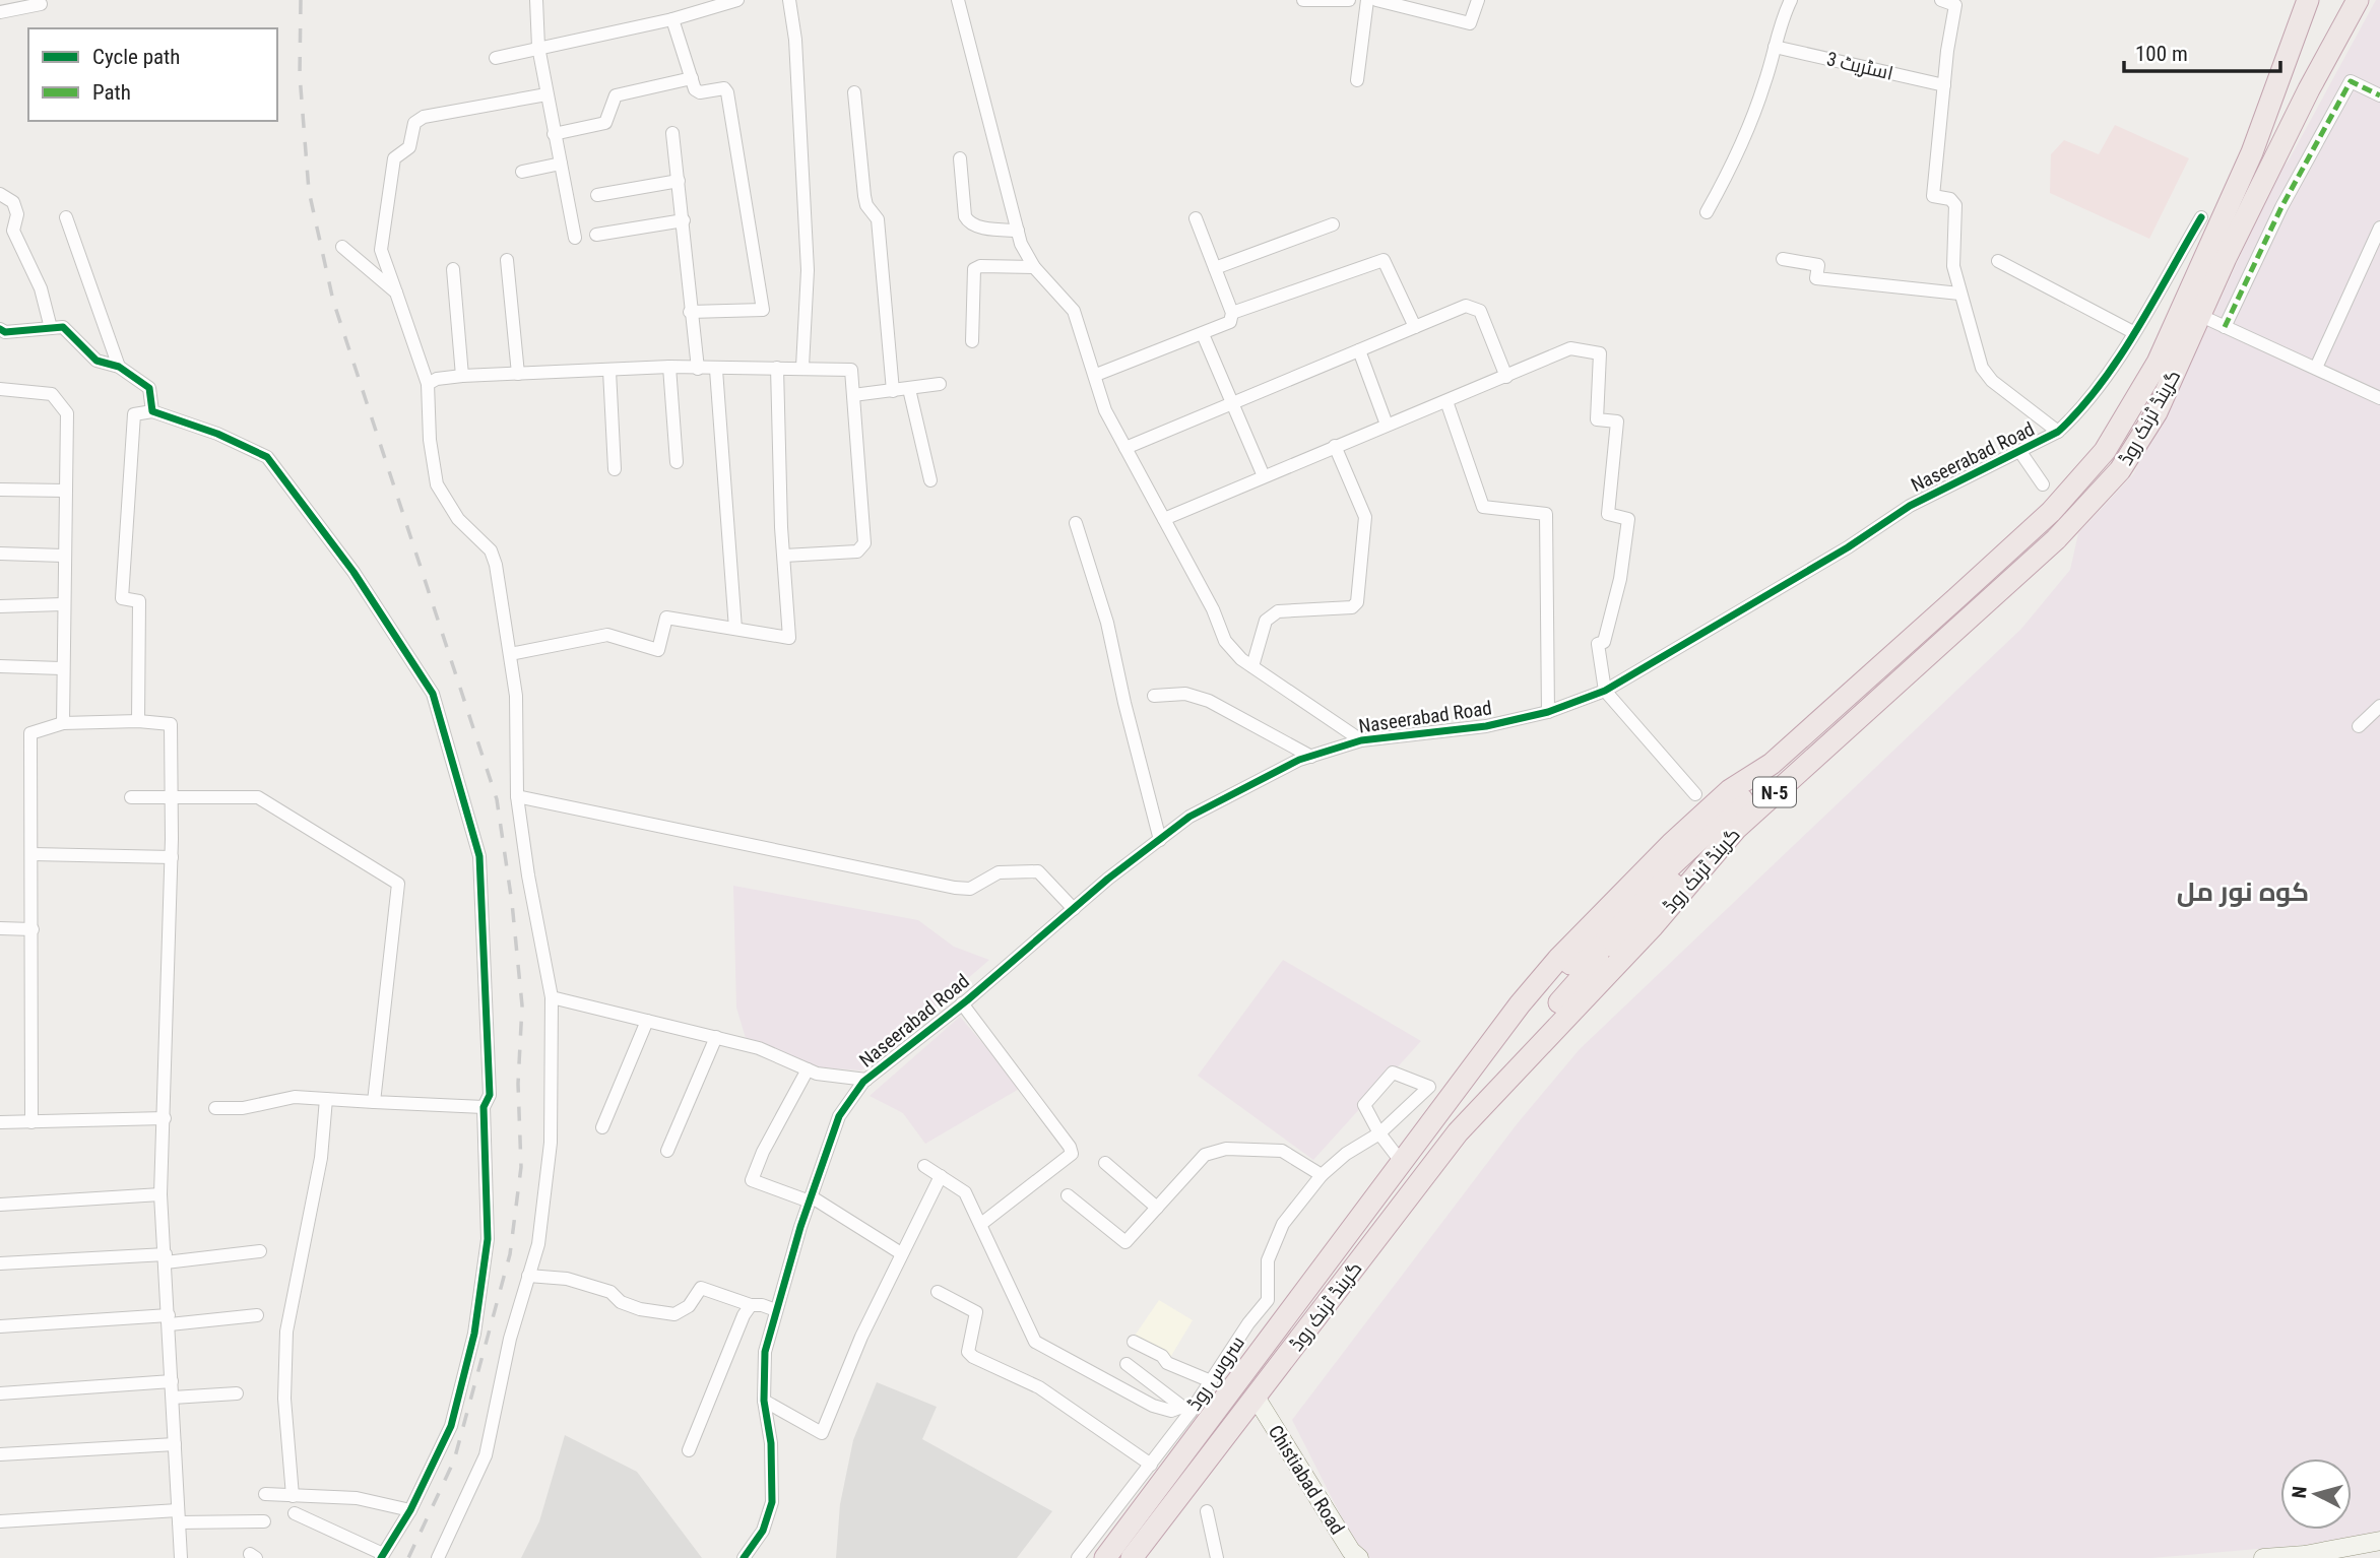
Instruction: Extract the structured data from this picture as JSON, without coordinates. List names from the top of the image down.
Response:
{
  "streets": {
    "highway": ["گرینڈ ٹرنک روڈ", "N-5"],
    "main road": ["Chistiabad Road"],
    "street": ["اسٹریٹ 3", "Naseerabad Road", "سروس روڈ"]
  },
  "crossings": [
    ["گرینڈ ٹرنک روڈ", "Chistiabad Road"]
  ],
  "districts": ["کوہ نور مل"],
  "legend": ["Cycle path", "Path"],
  "scale_bar": "100 m",
  "north": "left"
}
